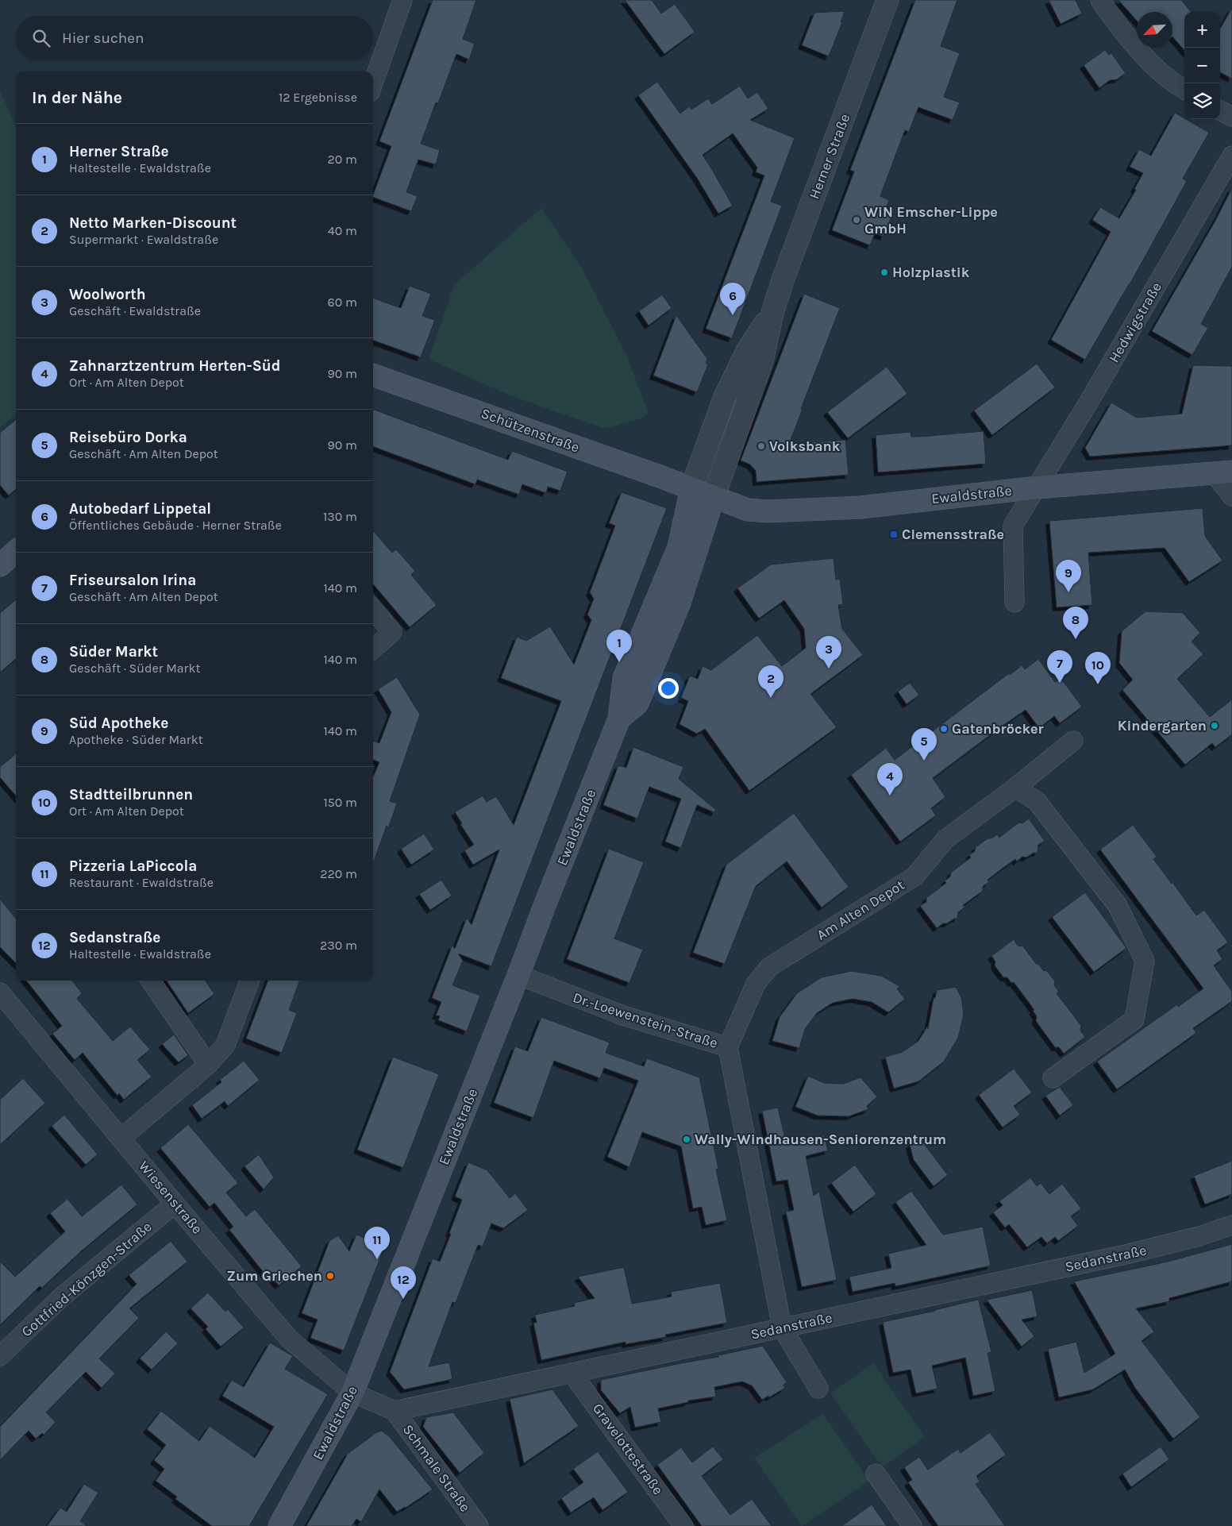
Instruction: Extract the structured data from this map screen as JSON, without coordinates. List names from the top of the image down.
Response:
{
  "streets": {
    "main road": ["Schützenstraße", "Ewaldstraße"],
    "street": [
      "Herner Straße",
      "Hedwigstraße",
      "Am Alten Depot",
      "Dr.-Loewenstein-Straße",
      "Wiesenstraße",
      "Sedanstraße",
      "Gottfried-Könzgen-Straße",
      "Gravelottestraße",
      "Schmale Straße"
    ]
  },
  "crossings": [
    ["Herner Straße", "Schützenstraße"],
    ["Herner Straße", "Ewaldstraße"],
    ["Hedwigstraße", "Ewaldstraße"],
    ["Schützenstraße", "Ewaldstraße"],
    ["Ewaldstraße", "Dr.-Loewenstein-Straße"],
    ["Ewaldstraße", "Wiesenstraße"],
    ["Am Alten Depot", "Dr.-Loewenstein-Straße"],
    ["Dr.-Loewenstein-Straße", "Sedanstraße"],
    ["Wiesenstraße", "Gottfried-Könzgen-Straße"],
    ["Sedanstraße", "Gravelottestraße"],
    ["Sedanstraße", "Schmale Straße"]
  ],
  "places": {
    "other": [
      "WiN Emscher-Lippe GmbH",
      "Holzplastik",
      "Volksbank",
      "Kindergarten",
      "Gatenbröcker",
      "Wally-Windhausen-Seniorenzentrum",
      "Zum Griechen"
    ],
    "transit": ["Clemensstraße"]
  },
  "north": "bottom left",
  "page": {
    "map_buttons": ["+", "−"],
    "search": "Hier suchen",
    "heading": ["In der Nähe", "12 Ergebnisse"],
    "list": [
      {
        "mark": "1",
        "name": "Herner Straße",
        "note": "Haltestelle · Ewaldstraße",
        "value": "20 m"
      },
      {
        "mark": "2",
        "name": "Netto Marken-Discount",
        "note": "Supermarkt · Ewaldstraße",
        "value": "40 m"
      },
      {
        "mark": "3",
        "name": "Woolworth",
        "note": "Geschäft · Ewaldstraße",
        "value": "60 m"
      },
      {
        "mark": "4",
        "name": "Zahnarztzentrum Herten-Süd",
        "note": "Ort · Am Alten Depot",
        "value": "90 m"
      },
      {
        "mark": "5",
        "name": "Reisebüro Dorka",
        "note": "Geschäft · Am Alten Depot",
        "value": "90 m"
      },
      {
        "mark": "6",
        "name": "Autobedarf Lippetal",
        "note": "Öffentliches Gebäude · Herner Straße",
        "value": "130 m"
      },
      {
        "mark": "7",
        "name": "Friseursalon Irina",
        "note": "Geschäft · Am Alten Depot",
        "value": "140 m"
      },
      {
        "mark": "8",
        "name": "Süder Markt",
        "note": "Geschäft · Süder Markt",
        "value": "140 m"
      },
      {
        "mark": "9",
        "name": "Süd Apotheke",
        "note": "Apotheke · Süder Markt",
        "value": "140 m"
      },
      {
        "mark": "10",
        "name": "Stadtteilbrunnen",
        "note": "Ort · Am Alten Depot",
        "value": "150 m"
      },
      {
        "mark": "11",
        "name": "Pizzeria LaPiccola",
        "note": "Restaurant · Ewaldstraße",
        "value": "220 m"
      },
      {
        "mark": "12",
        "name": "Sedanstraße",
        "note": "Haltestelle · Ewaldstraße",
        "value": "230 m"
      }
    ],
    "pins": [
      "6",
      "9",
      "8",
      "1",
      "3",
      "7",
      "10",
      "2",
      "5",
      "4",
      "11",
      "12"
    ]
  }
}
